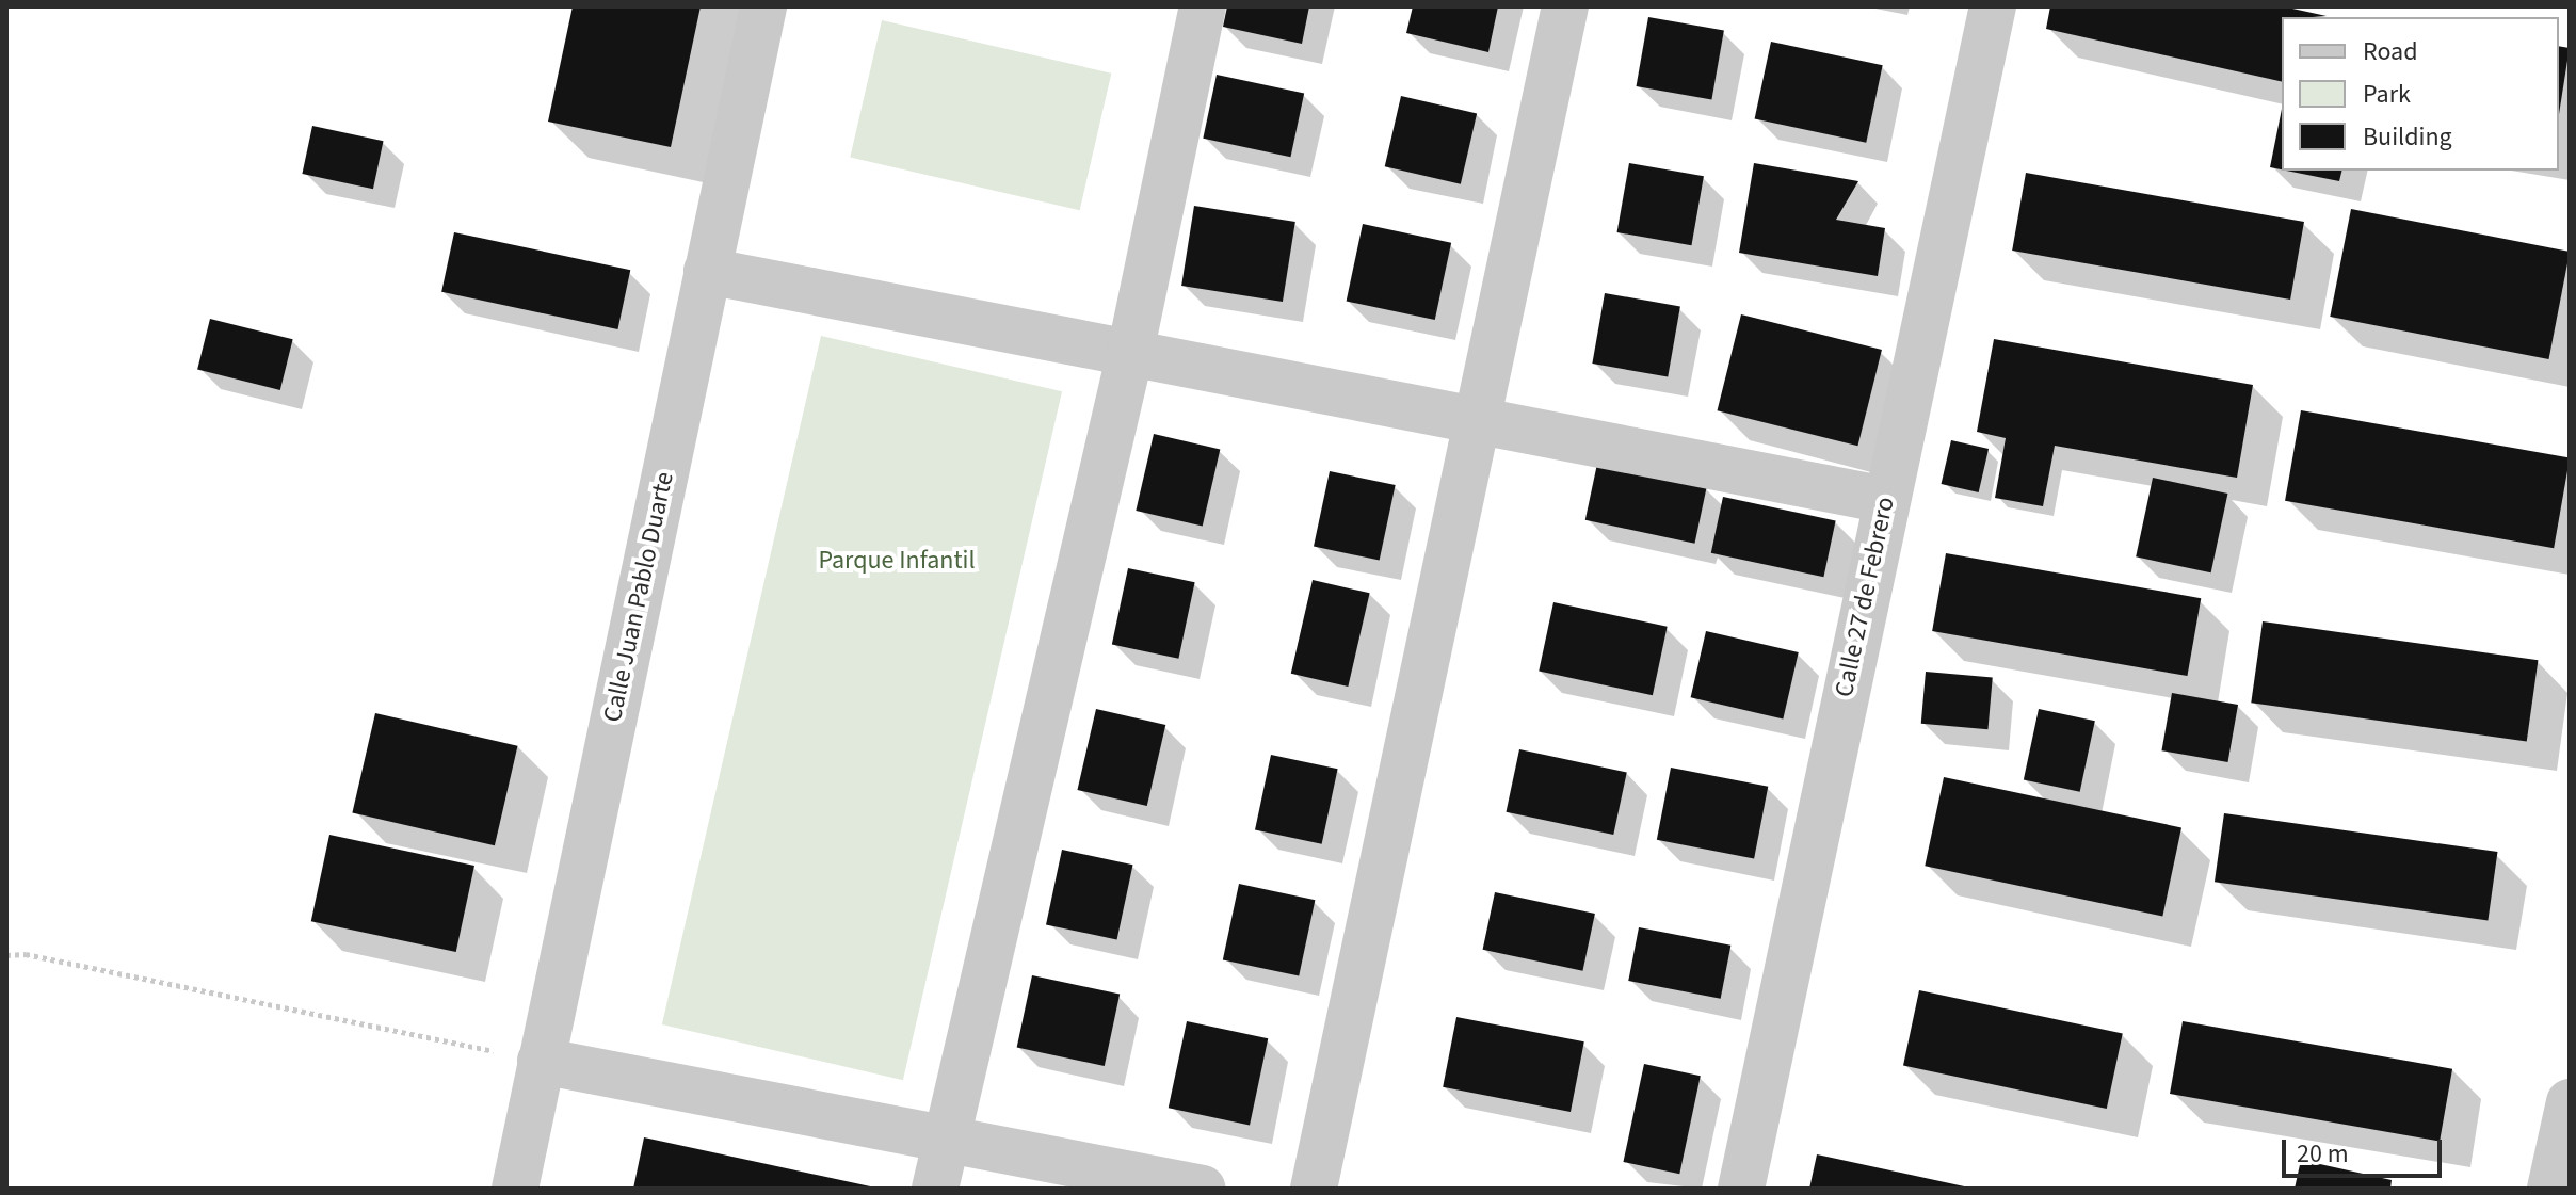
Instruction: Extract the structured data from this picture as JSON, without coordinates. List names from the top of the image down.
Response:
{
  "streets": {
    "street": ["Calle Juan Pablo Duarte", "Calle 27 de Febrero"]
  },
  "parks": ["Parque Infantil"],
  "legend": ["Road", "Park", "Building"],
  "scale_bar": "20 m"
}
